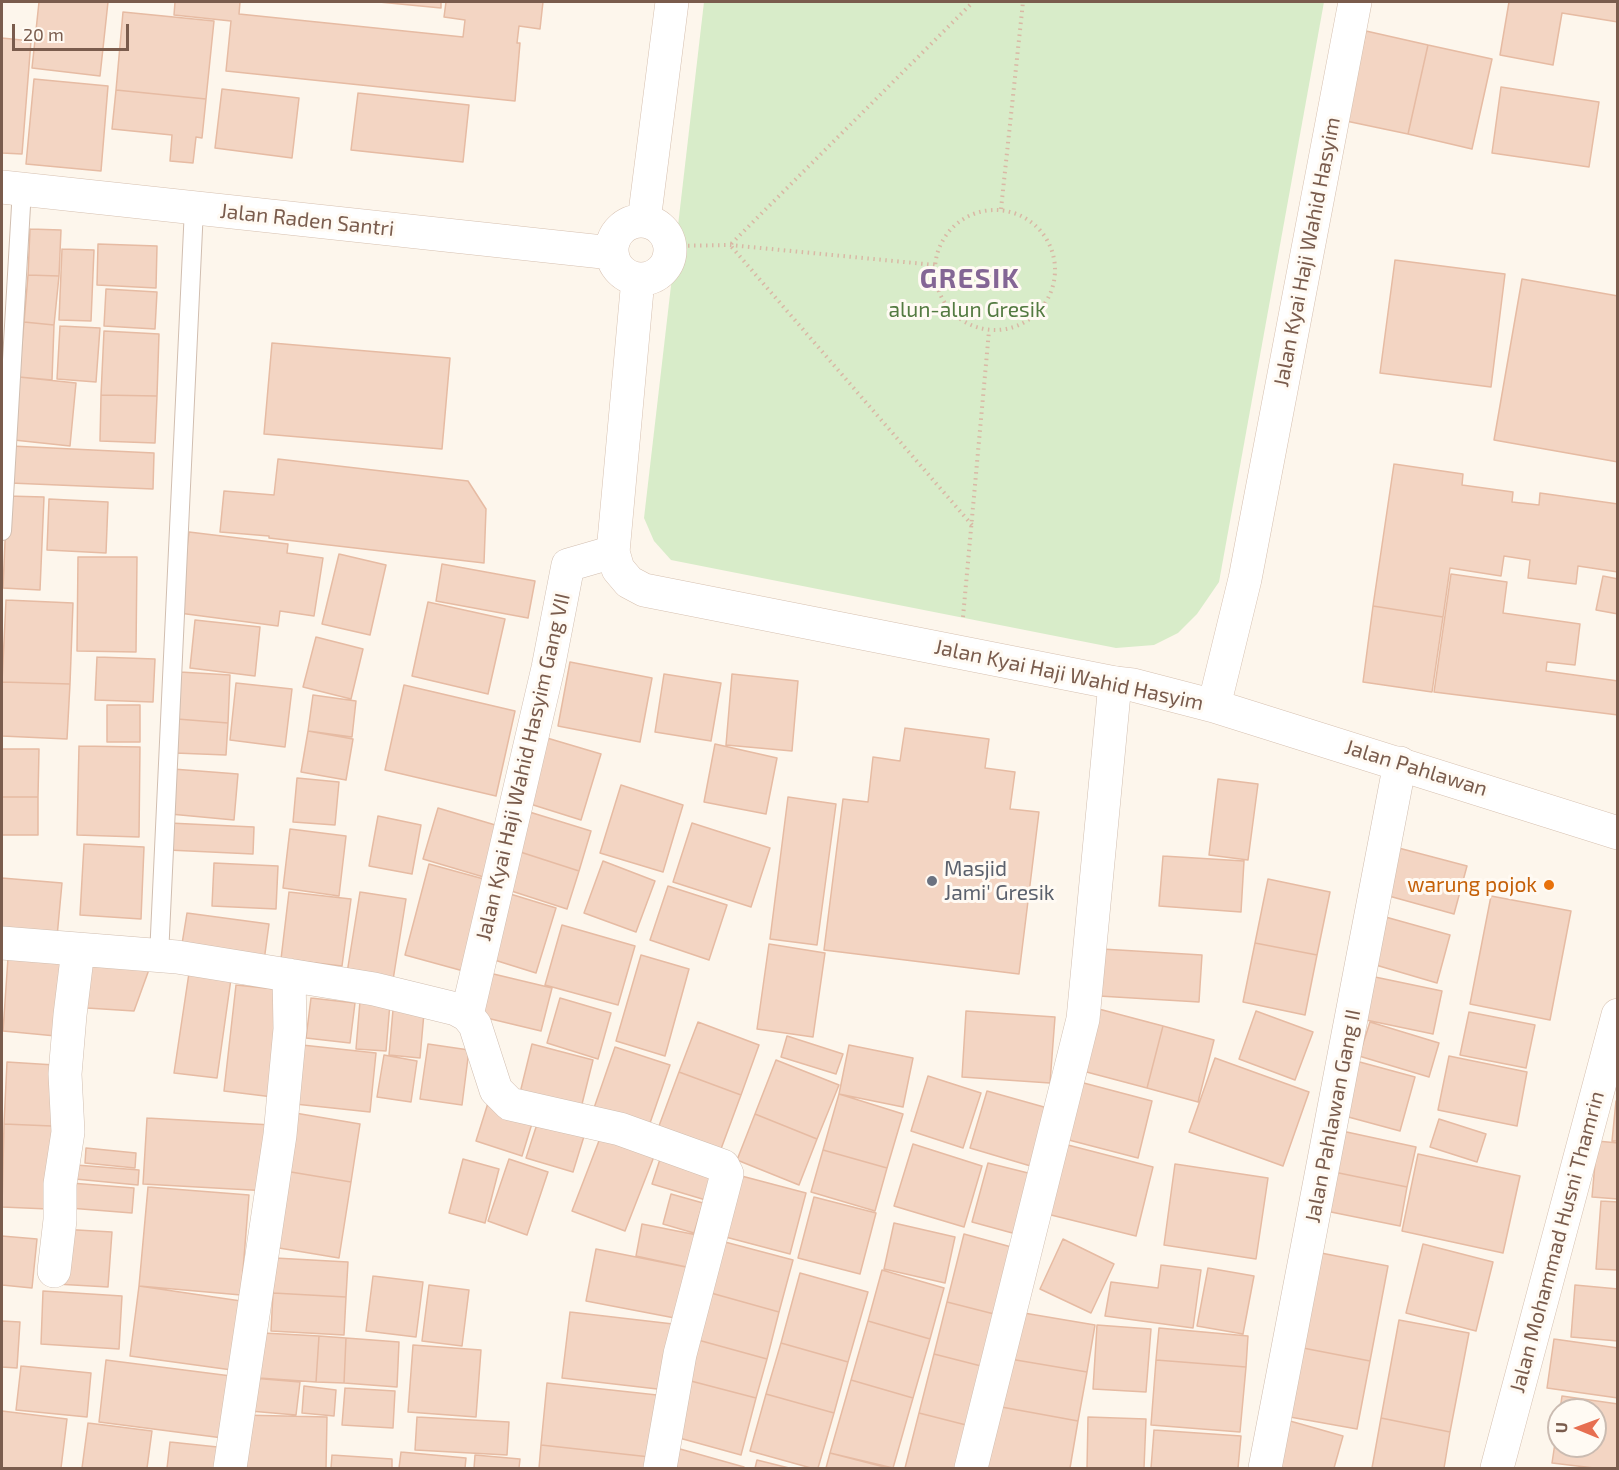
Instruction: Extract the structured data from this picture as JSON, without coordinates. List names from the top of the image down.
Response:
{
  "streets": {
    "street": [
      "Jalan Raden Santri",
      "Jalan Kyai Haji Wahid Hasyim",
      "Jalan Kyai Haji Wahid Hasyim Gang VII",
      "Jalan Pahlawan",
      "Jalan Pahlawan Gang II",
      "Jalan Mohammad Husni Thamrin"
    ]
  },
  "crossings": [
    ["Jalan Kyai Haji Wahid Hasyim", "Jalan Kyai Haji Wahid Hasyim Gang VII"],
    ["Jalan Kyai Haji Wahid Hasyim", "Jalan Pahlawan"],
    ["Jalan Pahlawan", "Jalan Pahlawan Gang II"]
  ],
  "districts": ["GRESIK"],
  "parks": ["alun-alun Gresik"],
  "places": ["Masjid Jami' Gresik", "warung pojok"],
  "scale_bar": "20 m",
  "north": "left"
}
